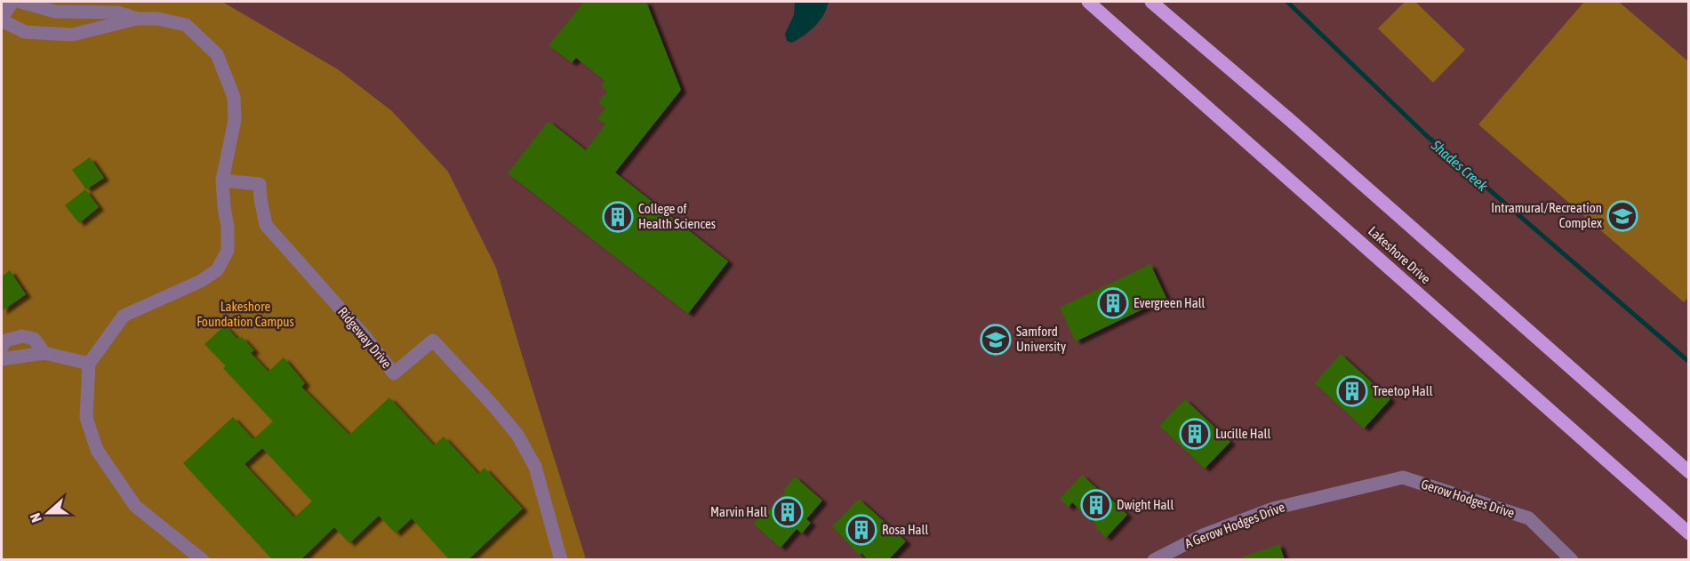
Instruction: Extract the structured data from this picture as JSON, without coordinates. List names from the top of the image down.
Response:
{
  "streets": {
    "main road": ["Lakeshore Drive"],
    "street": ["Ridgeway Drive", "Gerow Hodges Drive", "A Gerow Hodges Drive"]
  },
  "crossings": [
    ["Gerow Hodges Drive", "A Gerow Hodges Drive"]
  ],
  "water": ["Shades Creek"],
  "parks": ["Lakeshore Foundation Campus"],
  "places": {
    "school or university": ["Intramural/Recreation Complex", "Samford University"],
    "building": [
      "College of Health Sciences",
      "Evergreen Hall",
      "Treetop Hall",
      "Lucille Hall",
      "Dwight Hall",
      "Marvin Hall",
      "Rosa Hall"
    ]
  },
  "north": "left"
}
